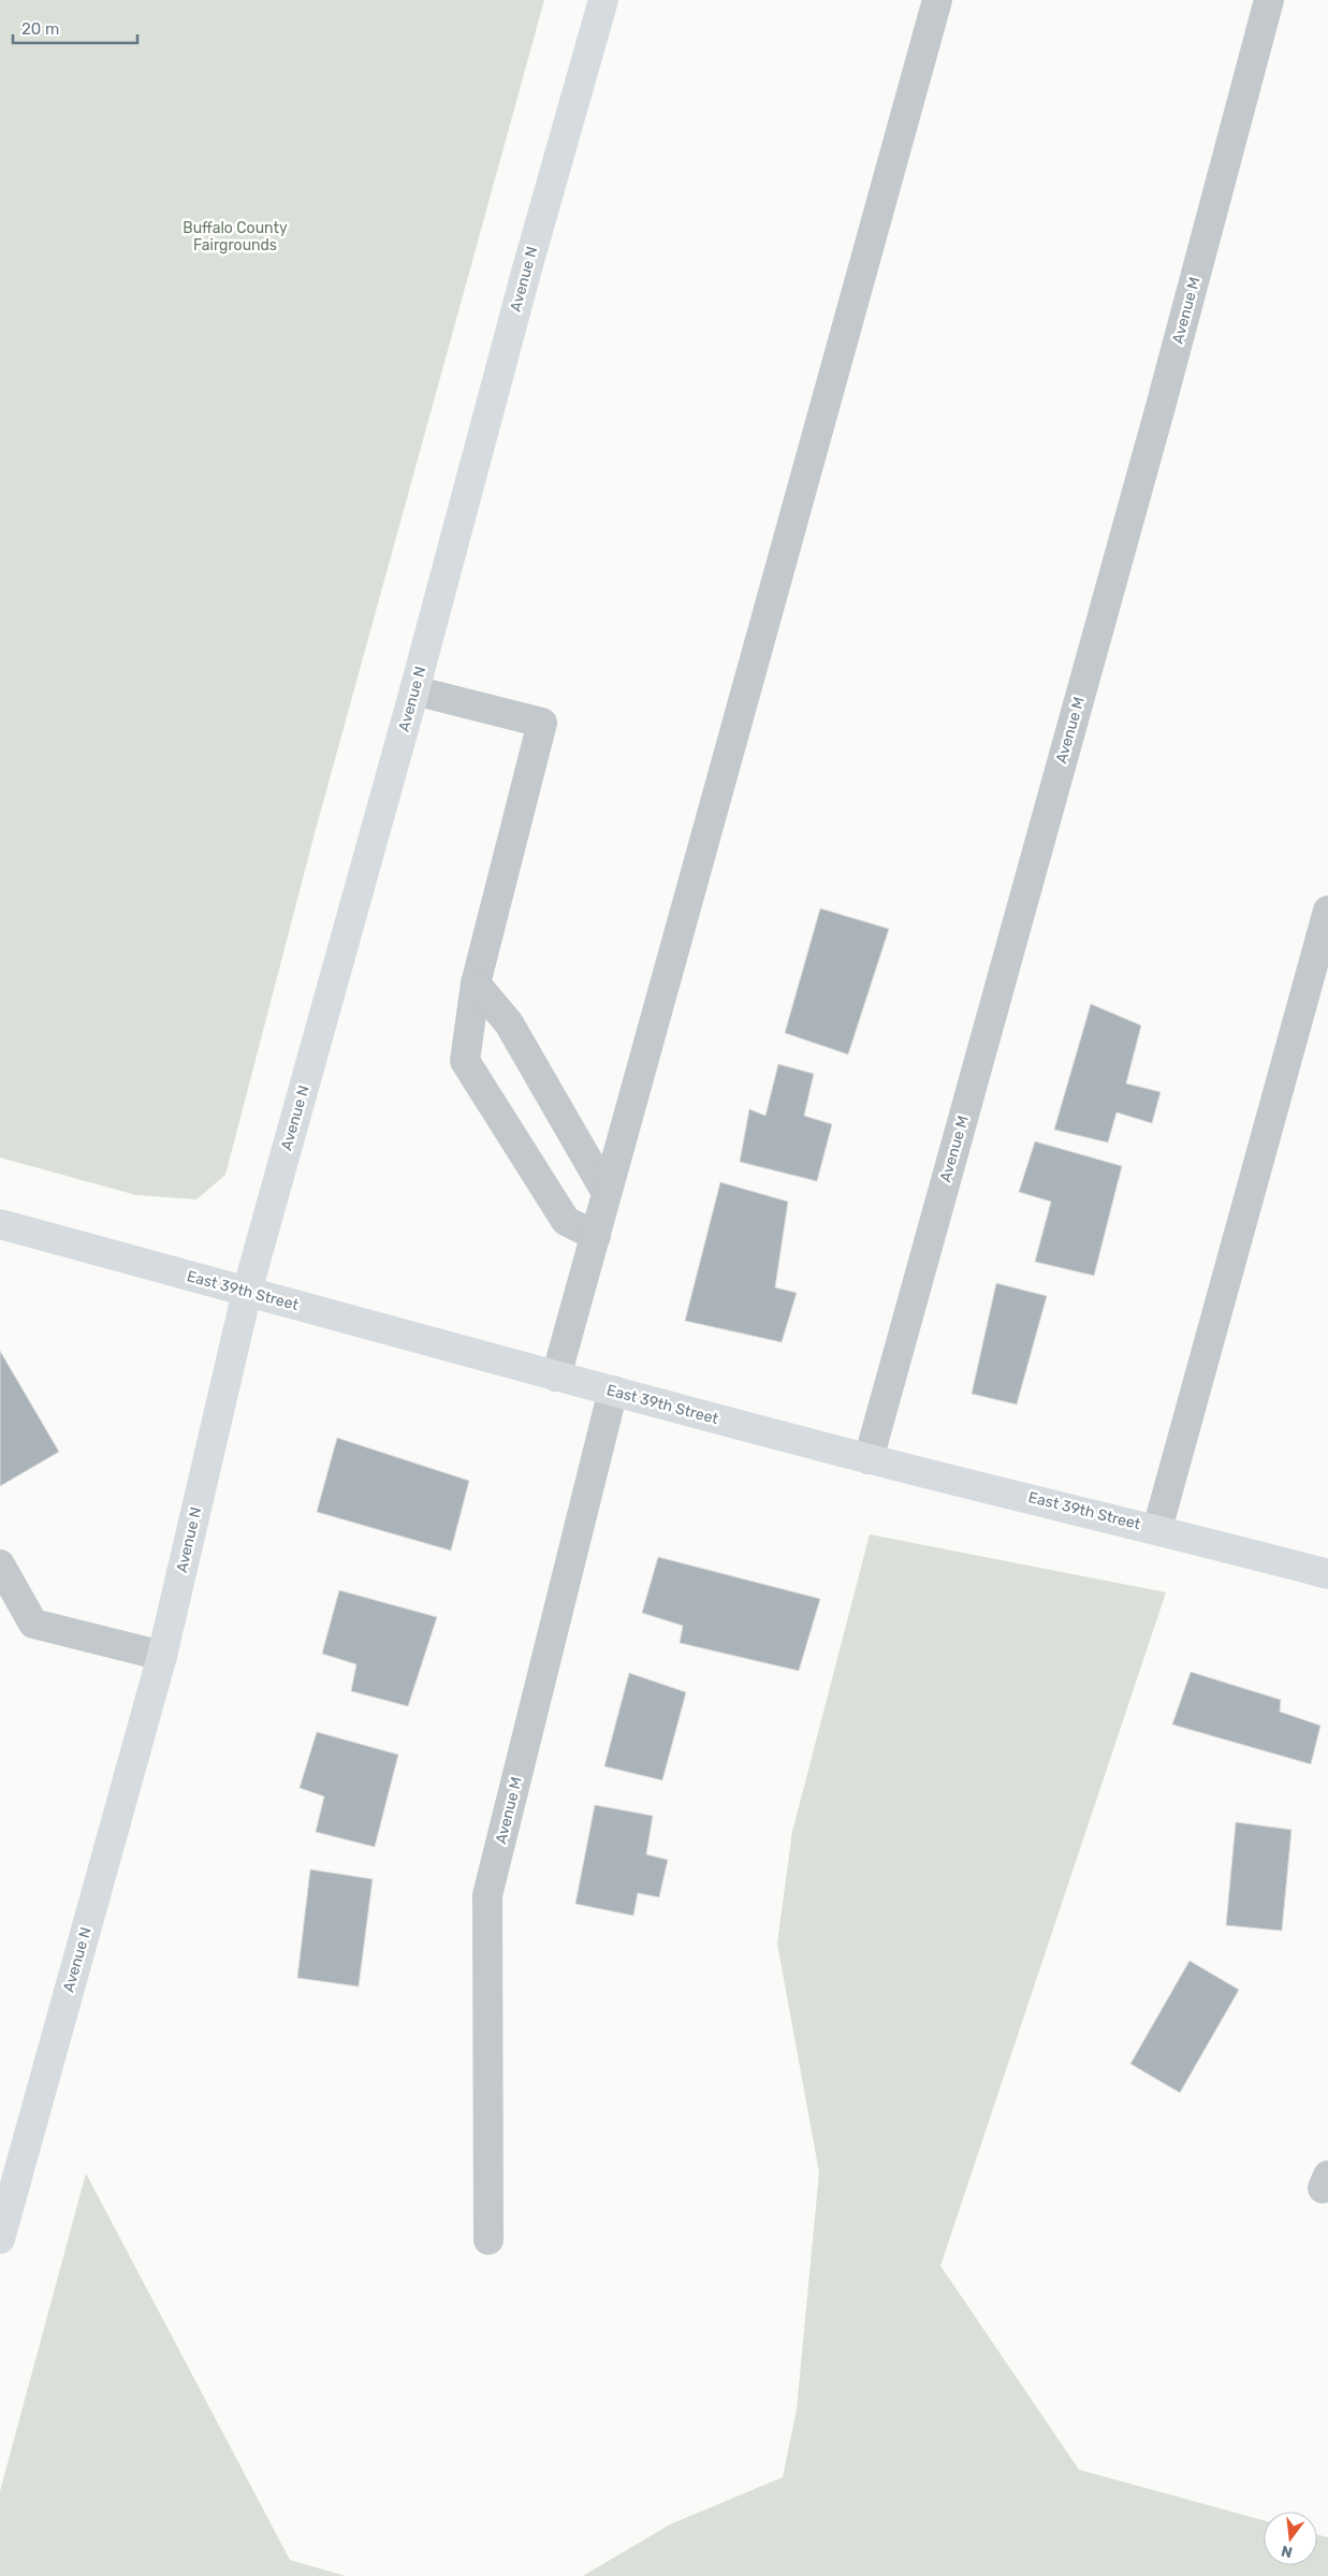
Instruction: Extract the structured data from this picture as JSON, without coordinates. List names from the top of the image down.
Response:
{
  "streets": {
    "main road": ["Avenue N", "East 39th Street"],
    "street": ["Avenue M"]
  },
  "crossings": [
    ["Avenue N", "East 39th Street"],
    ["Avenue M", "East 39th Street"]
  ],
  "parks": ["Buffalo County Fairgrounds"],
  "scale_bar": "20 m",
  "north": "bottom"
}
